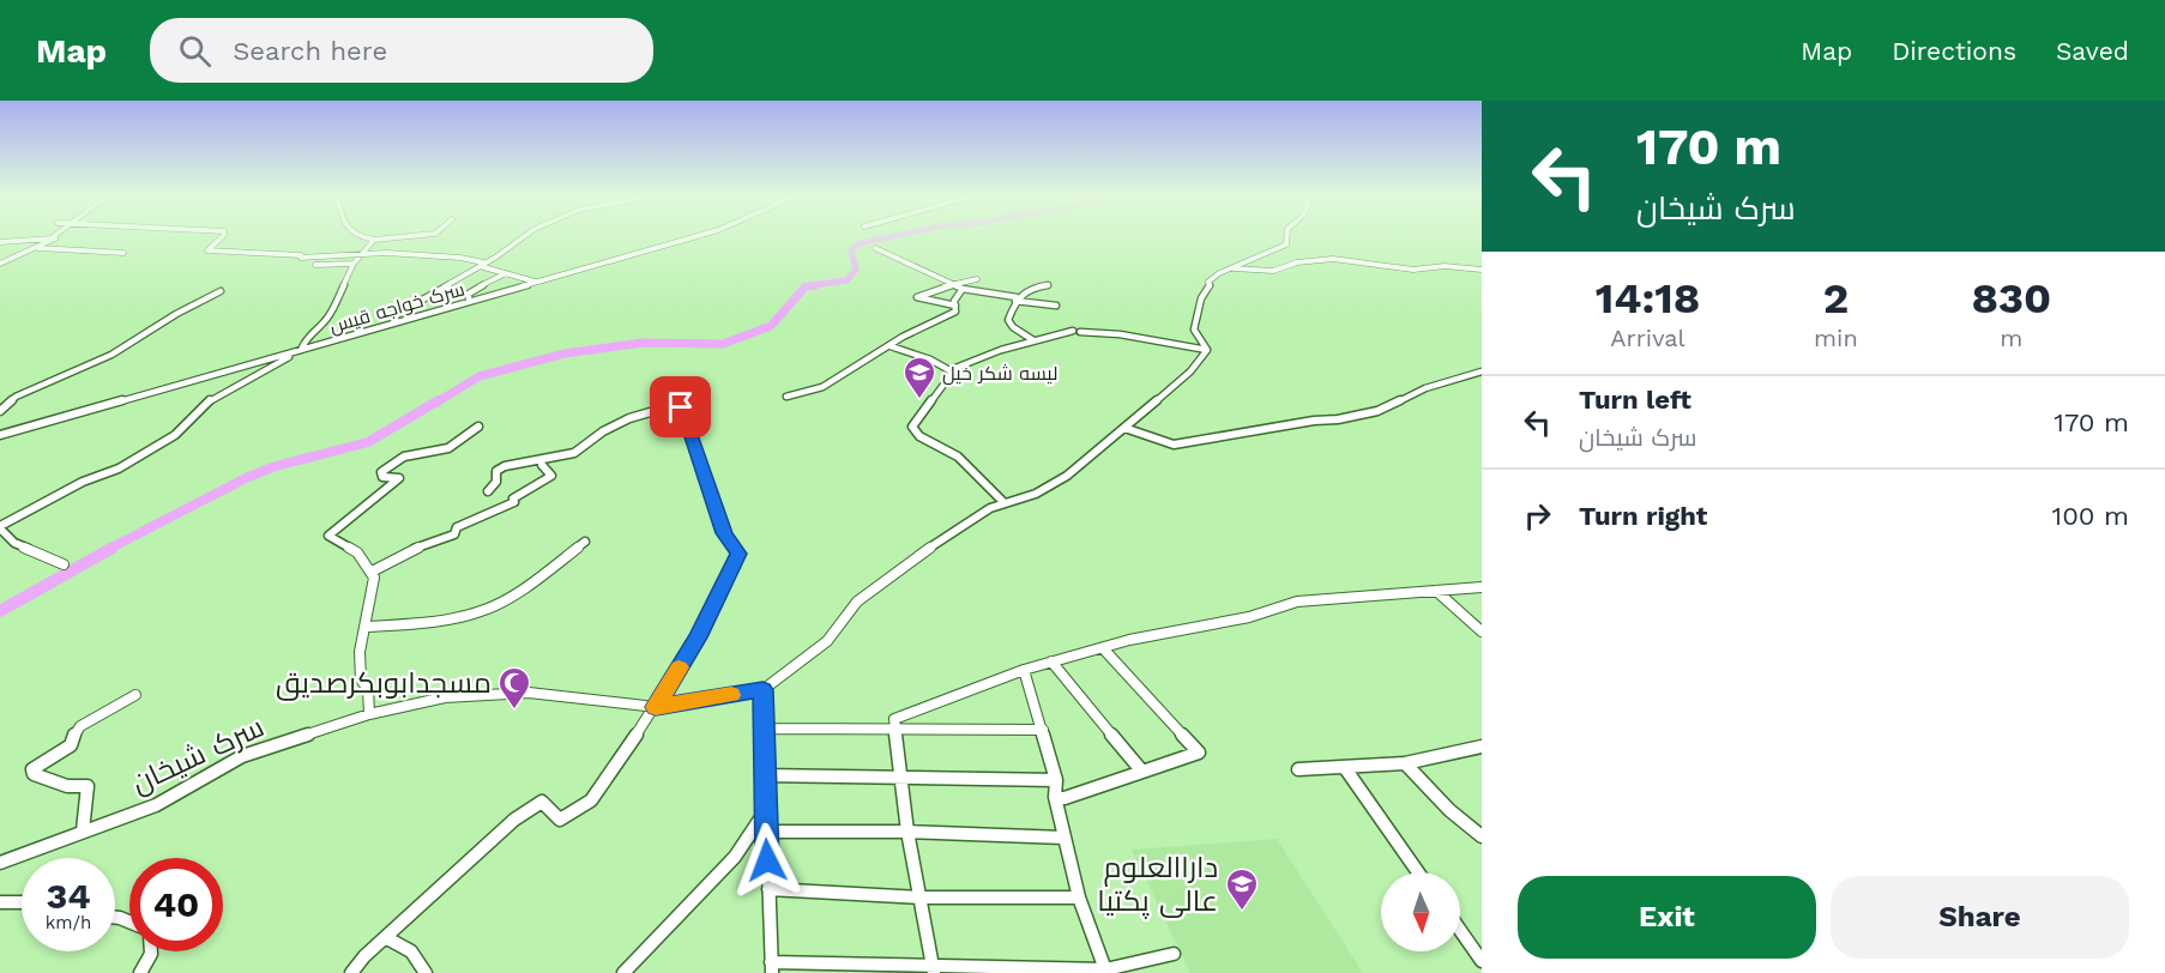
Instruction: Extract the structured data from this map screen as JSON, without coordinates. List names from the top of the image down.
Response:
{
  "streets": {
    "street": ["سرک خواجه قیس", "سرک شیخان"]
  },
  "places": {
    "school or university": ["لیسه شکر خیل", "داراالعلوم عالی پکتیا"],
    "mosque": ["مسجدابوبکرصدیق"]
  },
  "north": "bottom",
  "page": {
    "header": "Map",
    "search": "Search here",
    "nav": ["Map", "Directions", "Saved"],
    "turn": ["170 m", "سرک شیخان"],
    "eta": [
      "14:18",
      "Arrival",
      "2",
      "min",
      "830",
      "m"
    ],
    "list": [
      {
        "name": "Turn left",
        "note": "سرک شیخان",
        "value": "170 m"
      },
      {
        "name": "Turn right",
        "value": "100 m"
      }
    ],
    "speed": "34 km/h",
    "limit": "40",
    "buttons": ["Exit", "Share"]
  }
}
